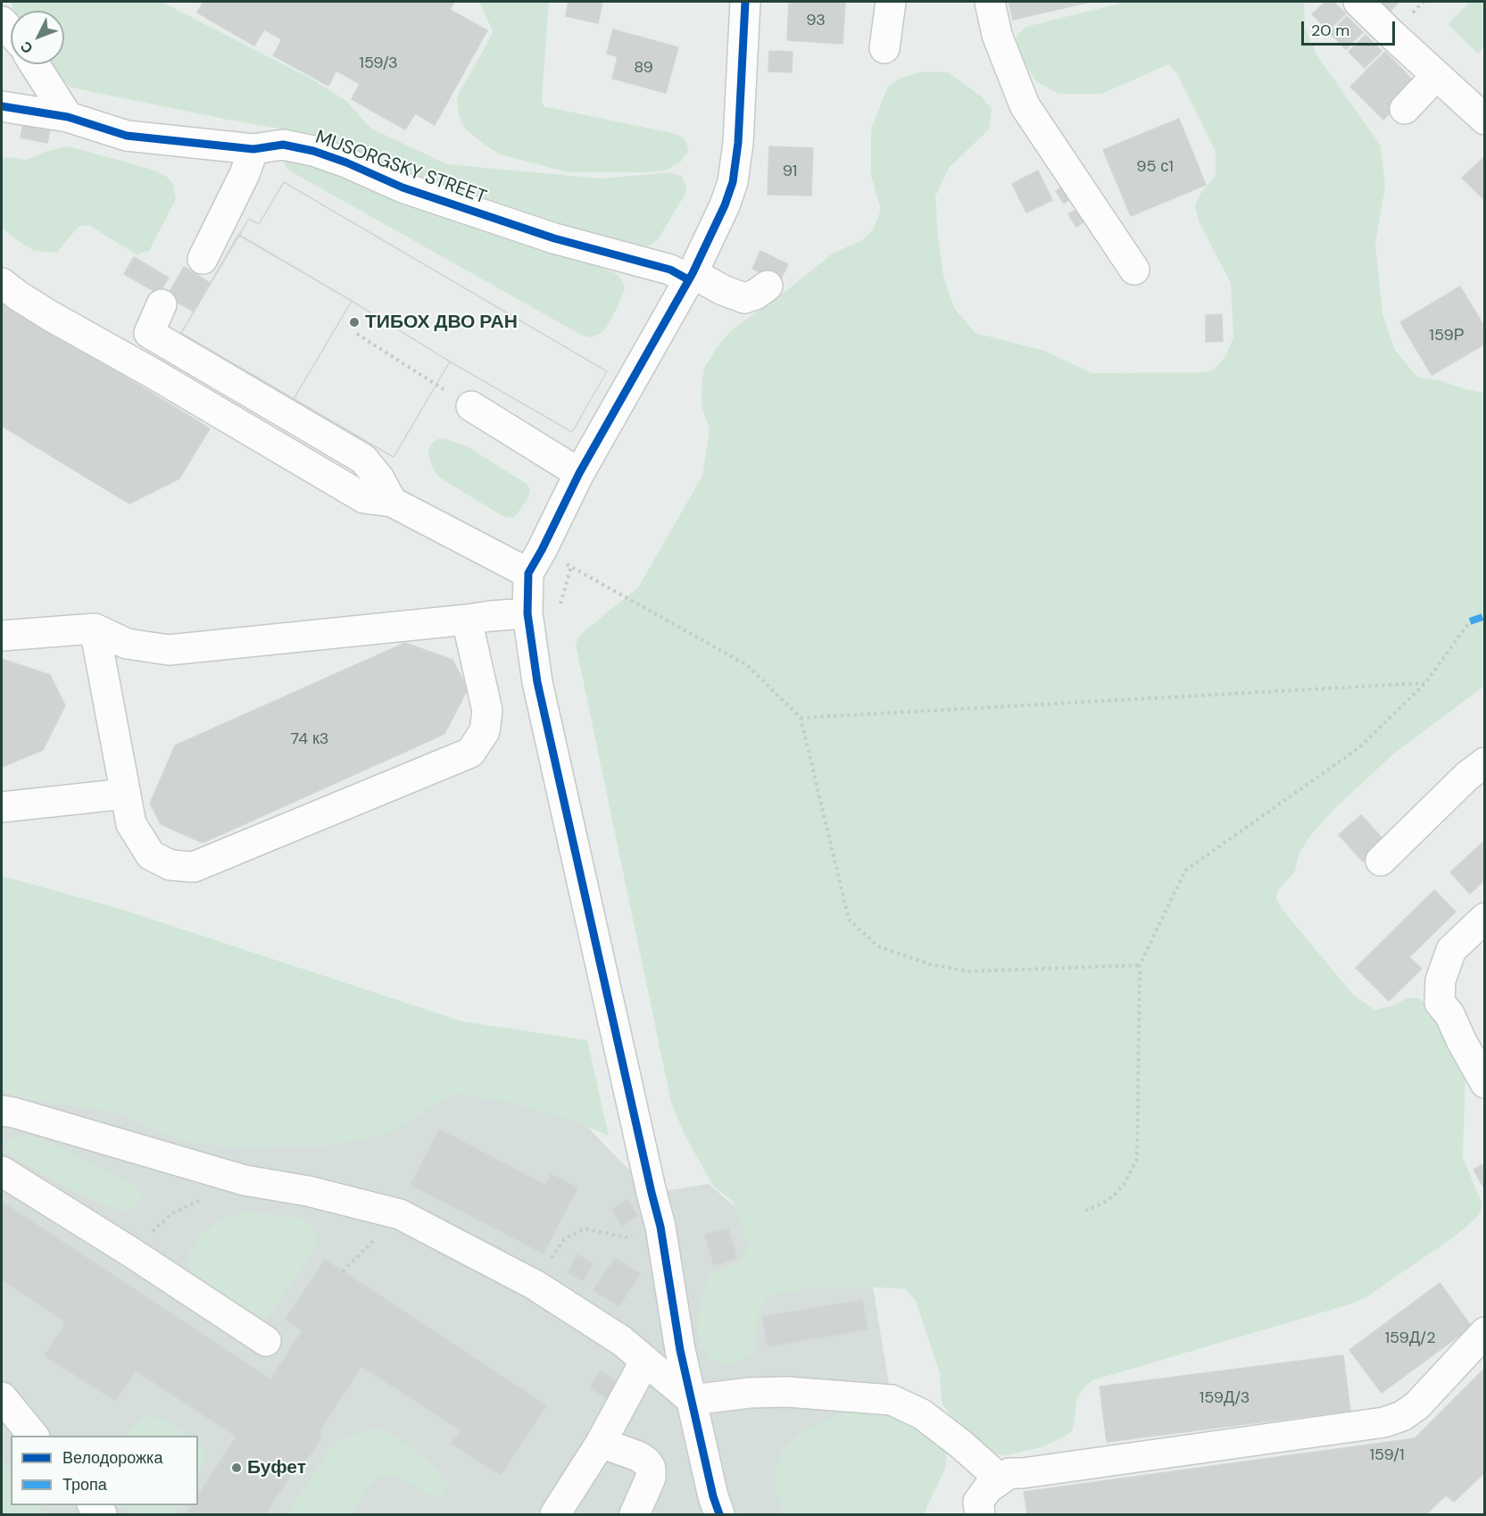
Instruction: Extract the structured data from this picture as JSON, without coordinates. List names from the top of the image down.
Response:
{
  "streets": {
    "street": ["MUSORGSKY STREET"]
  },
  "places": ["ТИБОХ ДВО РАН", "Буфет"],
  "house_numbers": [
    "93",
    "159/3",
    "89",
    "95 с1",
    "91",
    "159Р",
    "74 к3",
    "159Д/2",
    "159Д/3",
    "159/1"
  ],
  "legend": ["Велодорожка", "Тропа"],
  "scale_bar": "20 m",
  "north": "bottom left"
}
